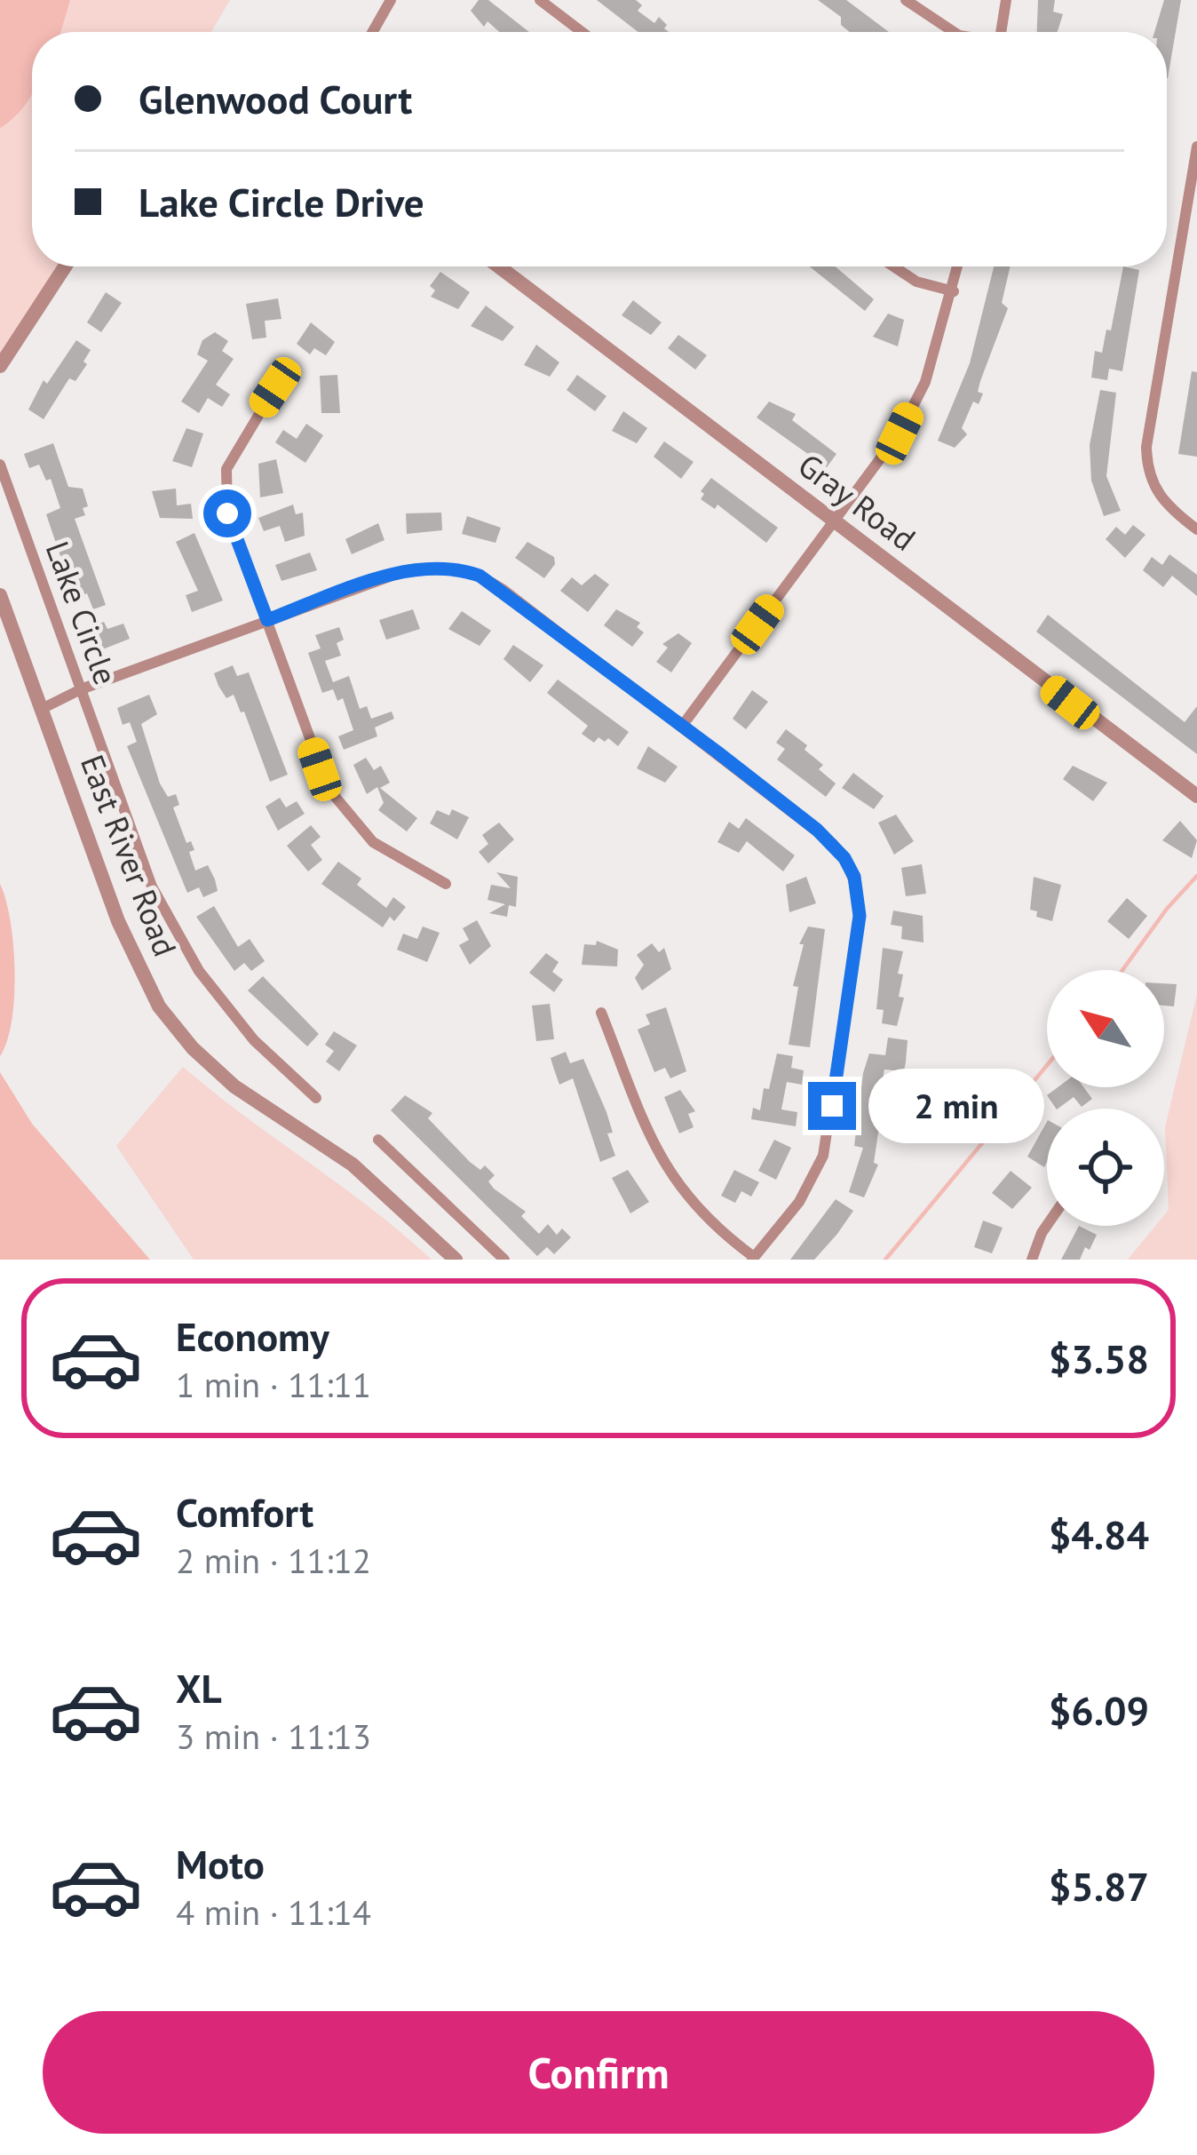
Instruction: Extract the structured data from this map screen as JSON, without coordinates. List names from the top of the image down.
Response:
{
  "streets": {
    "street": ["Gray Road", "Lake Circle", "East River Road"]
  },
  "north": "top left",
  "page": {
    "banner": ["Glenwood Court", "Lake Circle Drive"],
    "bubble": "2 min",
    "list": [
      {
        "name": "Economy",
        "note": "1 min · 11:11",
        "value": "$3.58"
      },
      {
        "name": "Comfort",
        "note": "2 min · 11:12",
        "value": "$4.84"
      },
      {
        "name": "XL",
        "note": "3 min · 11:13",
        "value": "$6.09"
      },
      {
        "name": "Moto",
        "note": "4 min · 11:14",
        "value": "$5.87"
      }
    ],
    "buttons": "Confirm"
  }
}
